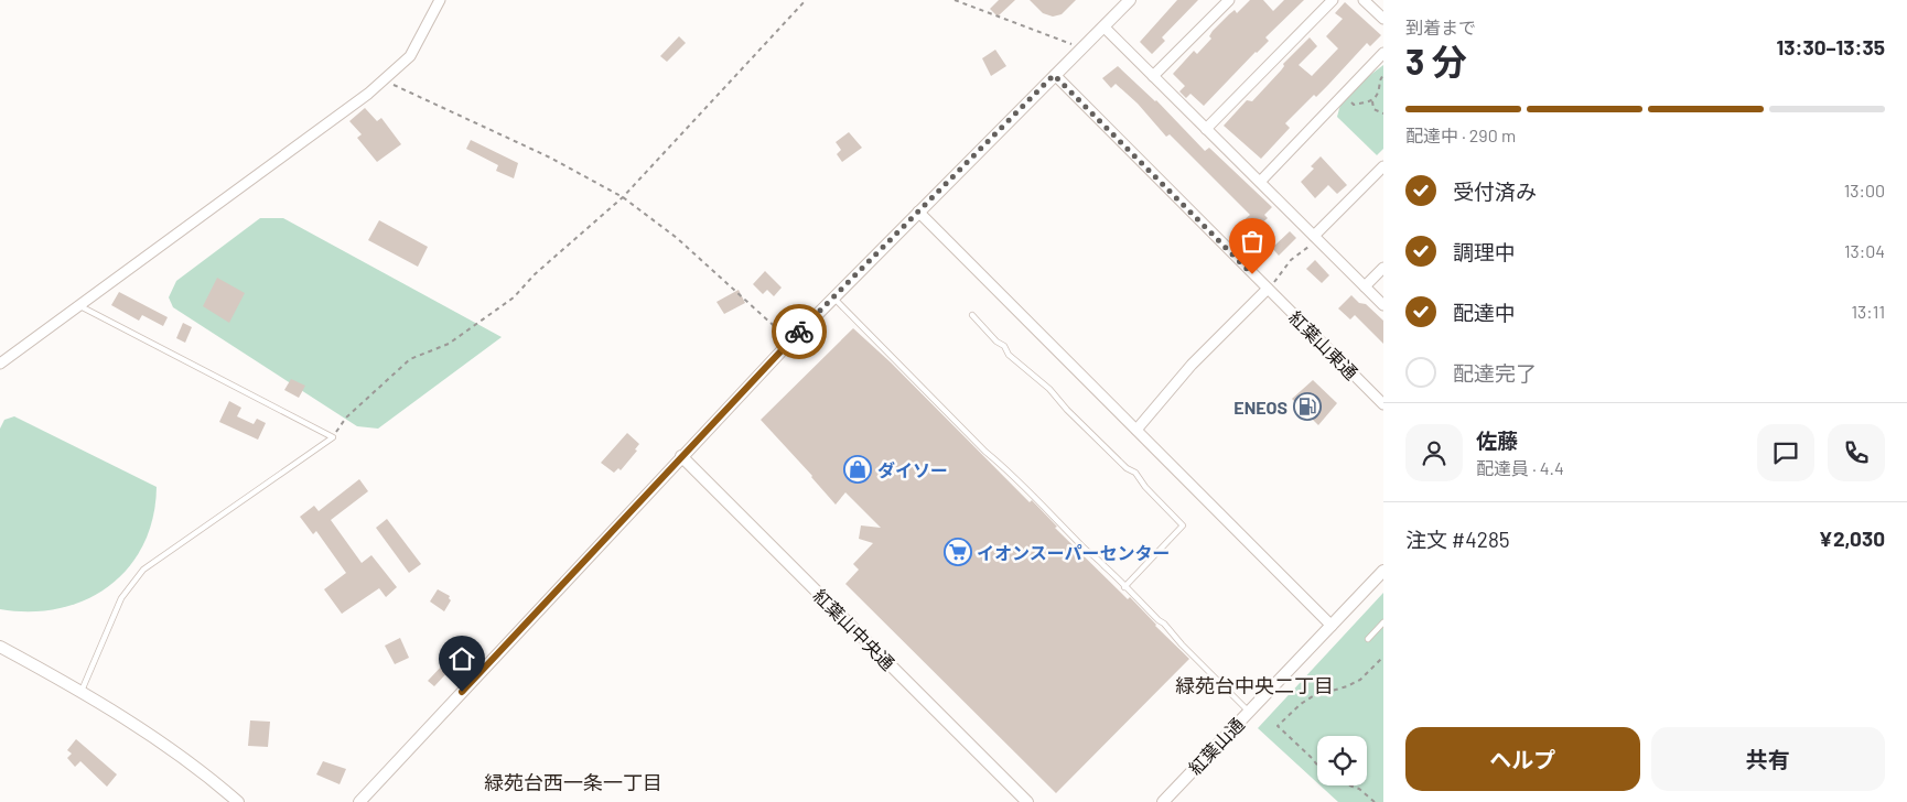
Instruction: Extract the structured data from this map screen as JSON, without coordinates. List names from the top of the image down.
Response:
{
  "streets": {
    "street": ["紅葉山東通", "紅葉山中央通", "紅葉山通"]
  },
  "districts": ["緑苑台中央二丁目", "緑苑台西一条一丁目"],
  "places": {
    "fuel station": ["ENEOS"],
    "shop": ["ダイソー"],
    "supermarket": ["イオンスーパーセンター"]
  },
  "page": {
    "heading": ["3 分", "到着まで", "13:30–13:35"],
    "panel": [
      "佐藤",
      "配達員 · 4.4",
      "注文 #4285",
      "¥2,030"
    ],
    "bar": "配達中 · 290 m",
    "list": [
      ["受付済み", "13:00"],
      ["調理中", "13:04"],
      ["配達中", "13:11"],
      "配達完了"
    ],
    "buttons": ["ヘルプ", "共有"]
  }
}
